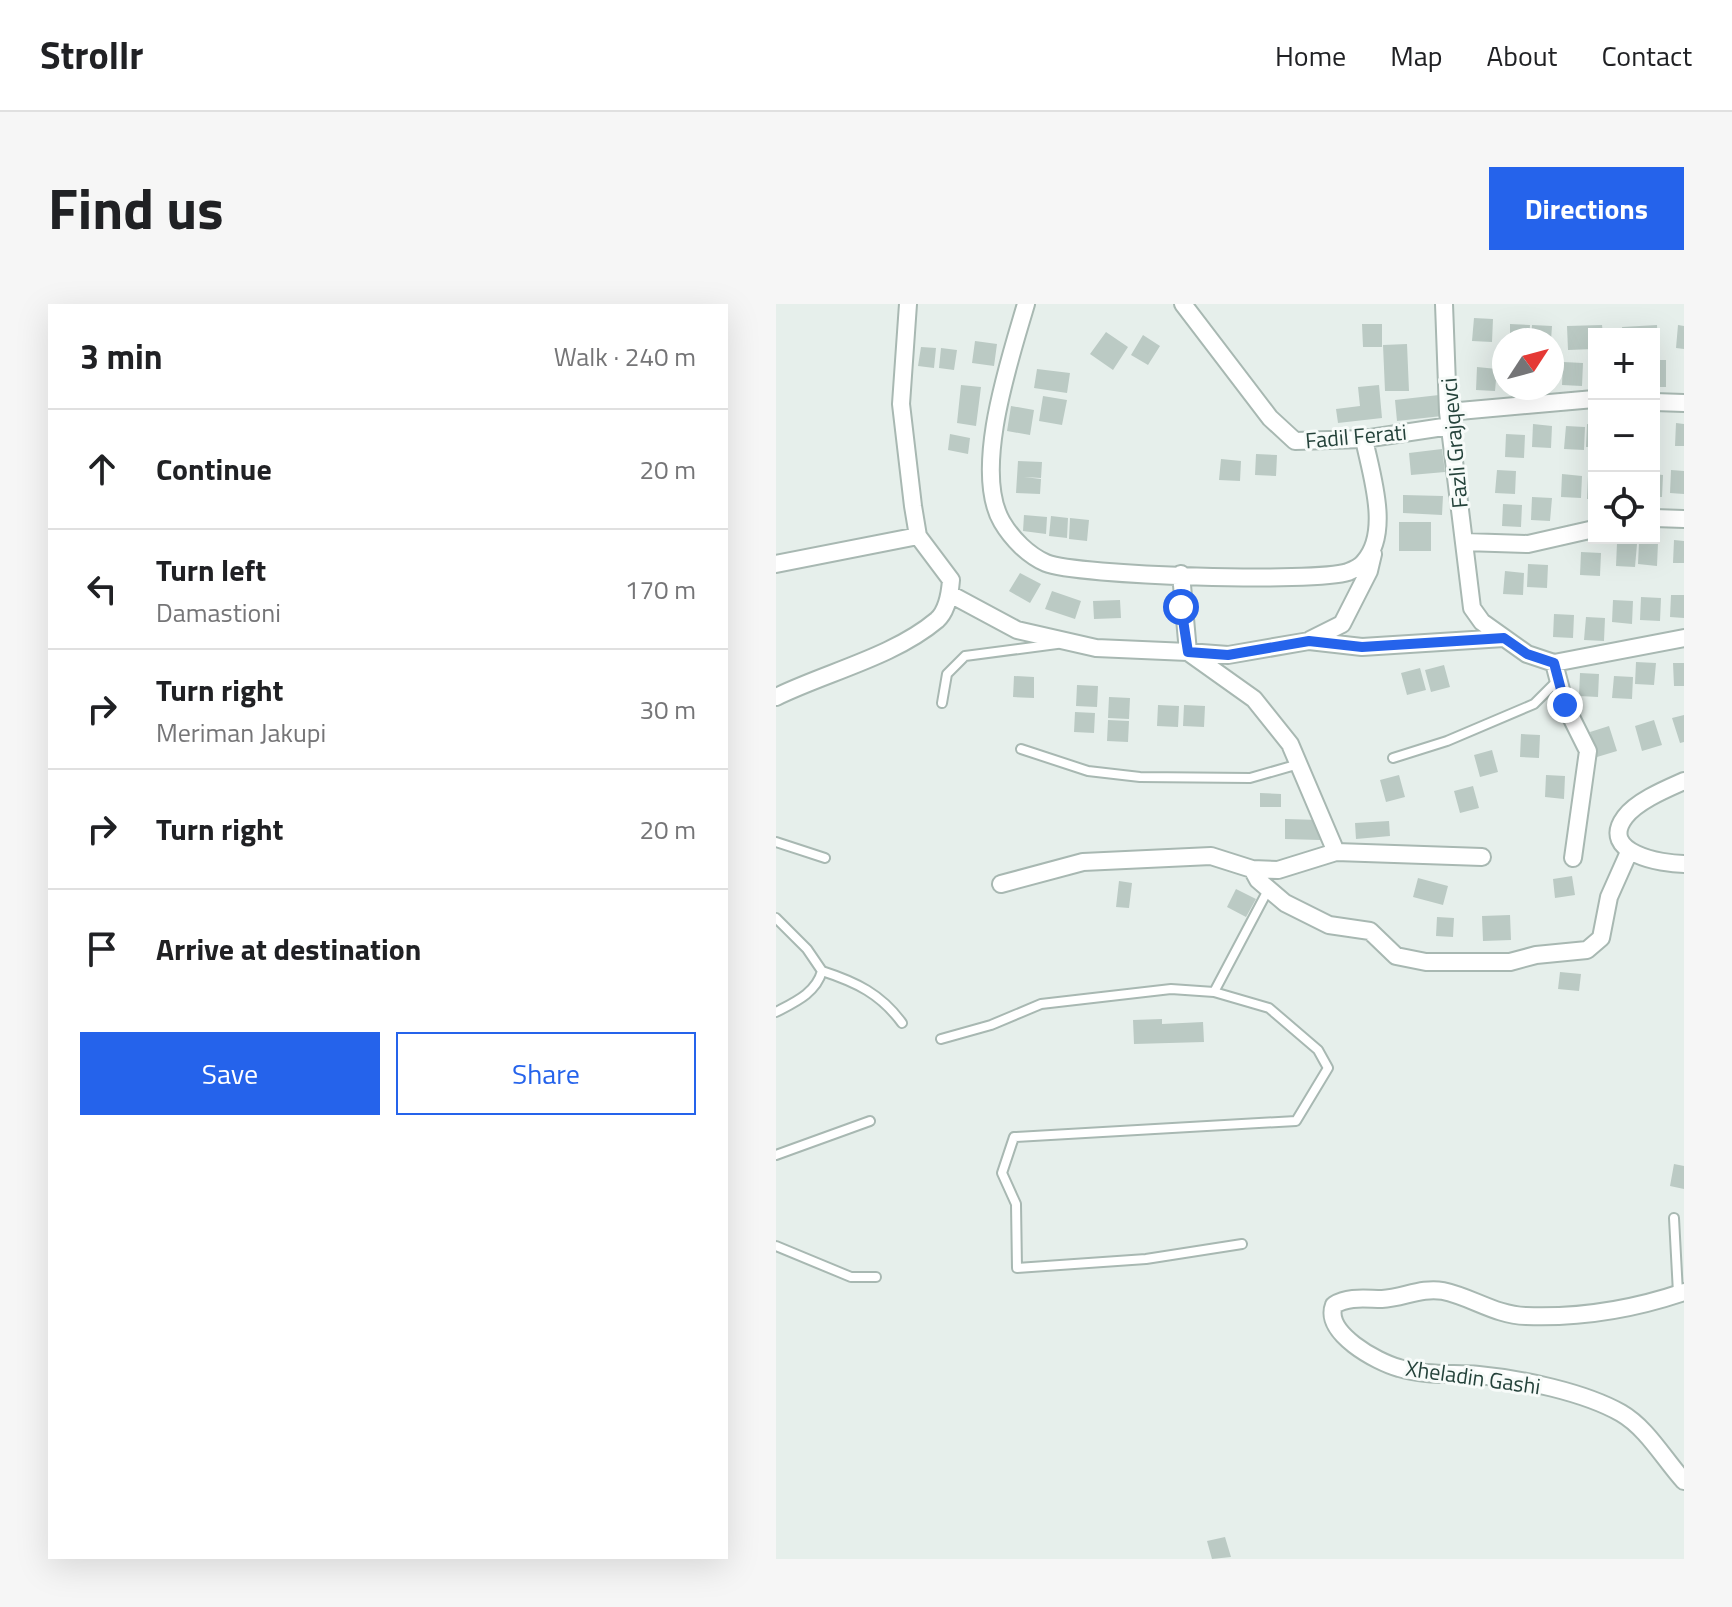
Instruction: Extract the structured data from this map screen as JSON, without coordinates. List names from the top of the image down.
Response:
{
  "streets": {
    "street": ["Fadil Ferati", "Fazli Grajqevci", "Xheladin Gashi"]
  },
  "crossings": [
    ["Fadil Ferati", "Fazli Grajqevci"]
  ],
  "north": "top right",
  "page": {
    "header": "Strollr",
    "nav": [
      "Home",
      "Map",
      "About",
      "Contact"
    ],
    "title": "Find us",
    "buttons": [
      "Directions",
      ["Save", "Share"]
    ],
    "heading": ["3 min", "Walk · 240 m"],
    "map_buttons": ["+", "−"],
    "list": [
      ["Continue", "20 m"],
      ["Turn left", "Damastioni", "170 m"],
      ["Turn right", "Meriman Jakupi", "30 m"],
      ["Turn right", "20 m"],
      "Arrive at destination"
    ]
  }
}
